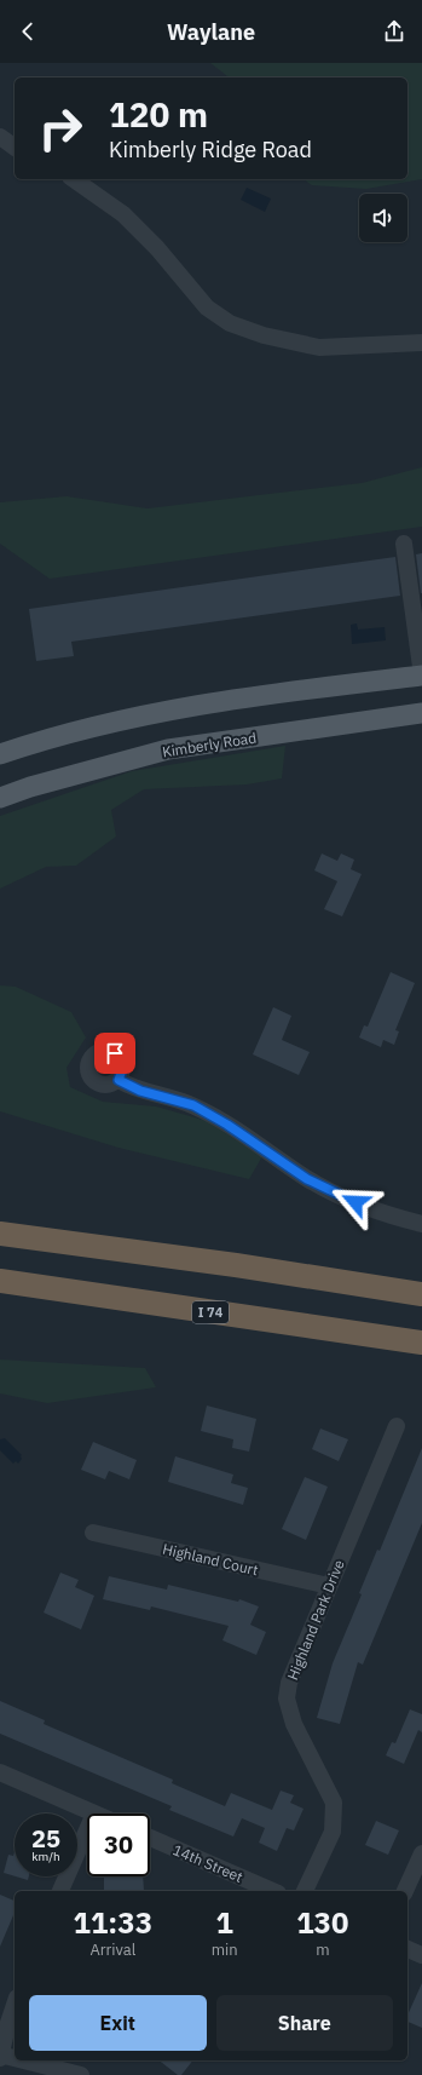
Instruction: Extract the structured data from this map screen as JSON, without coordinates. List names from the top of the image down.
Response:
{
  "streets": {
    "highway": ["I 74"],
    "main road": ["Kimberly Road"],
    "street": ["Highland Court", "Highland Park Drive", "14th Street"]
  },
  "crossings": [
    ["Highland Court", "Highland Park Drive"]
  ],
  "page": {
    "header": "Waylane",
    "turn": ["120 m", "Kimberly Ridge Road"],
    "speed": "25 km/h",
    "limit": "30",
    "eta": [
      "11:33",
      "Arrival",
      "1",
      "min",
      "130",
      "m"
    ],
    "buttons": ["Exit", "Share"]
  }
}
